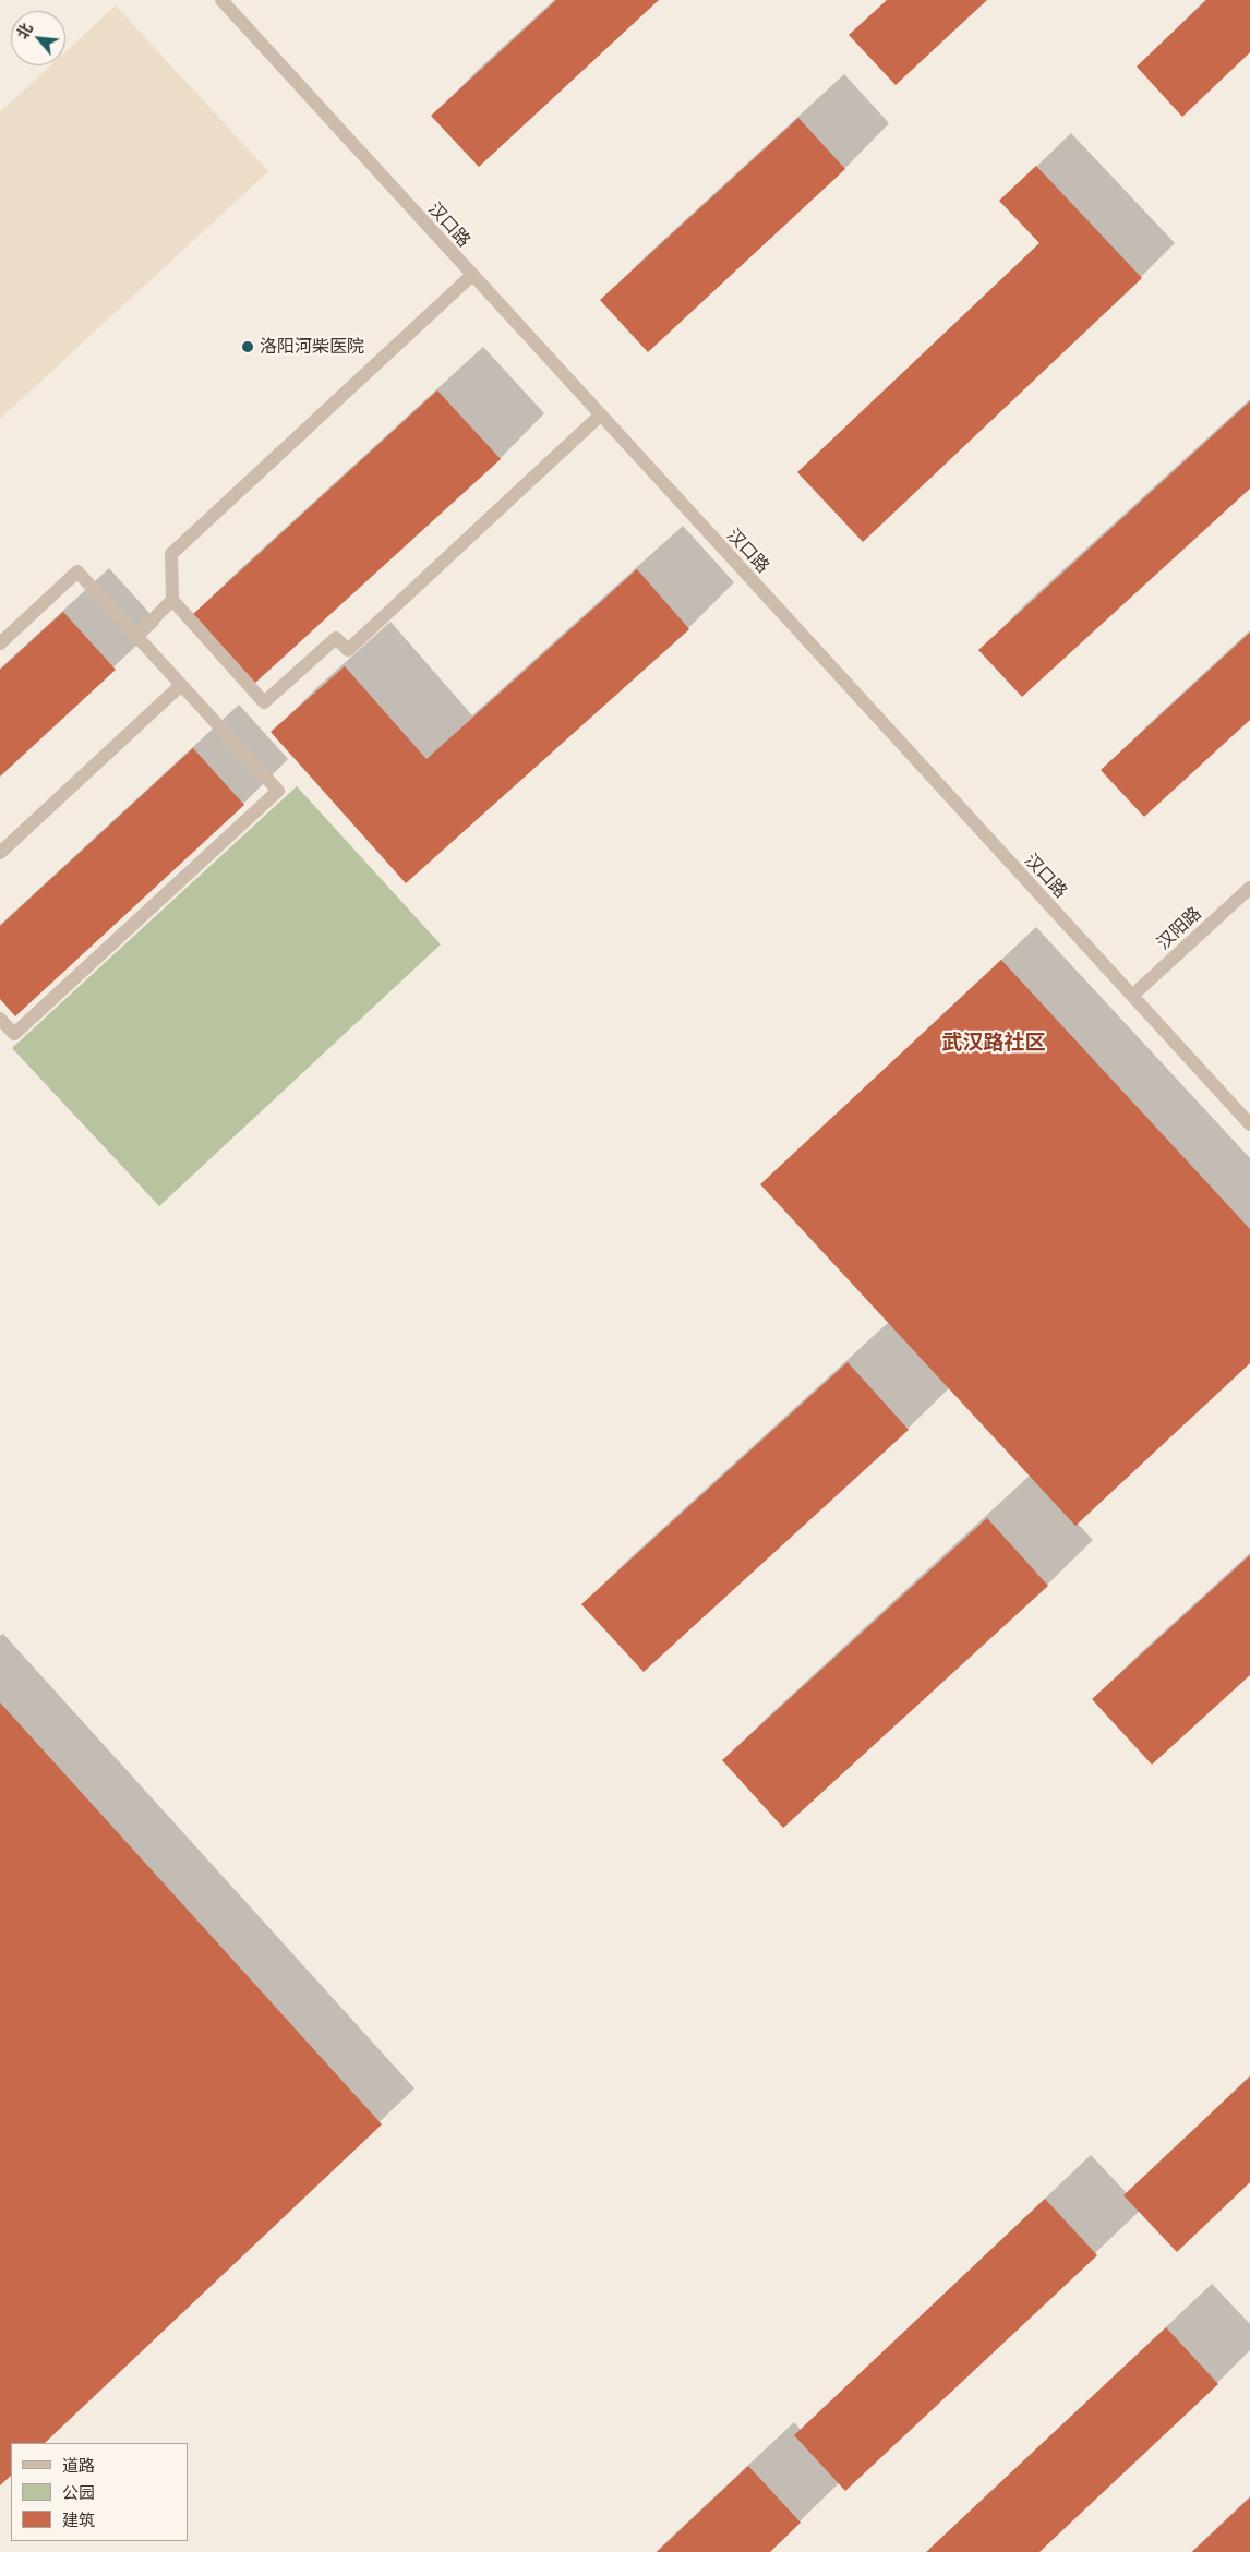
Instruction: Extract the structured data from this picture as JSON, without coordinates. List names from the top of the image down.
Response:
{
  "streets": {
    "street": ["汉口路", "汉阳路"]
  },
  "crossings": [
    ["汉口路", "汉阳路"]
  ],
  "districts": ["武汉路社区"],
  "places": ["洛阳河柴医院"],
  "legend": ["道路", "公园", "建筑"],
  "north": "top left"
}
